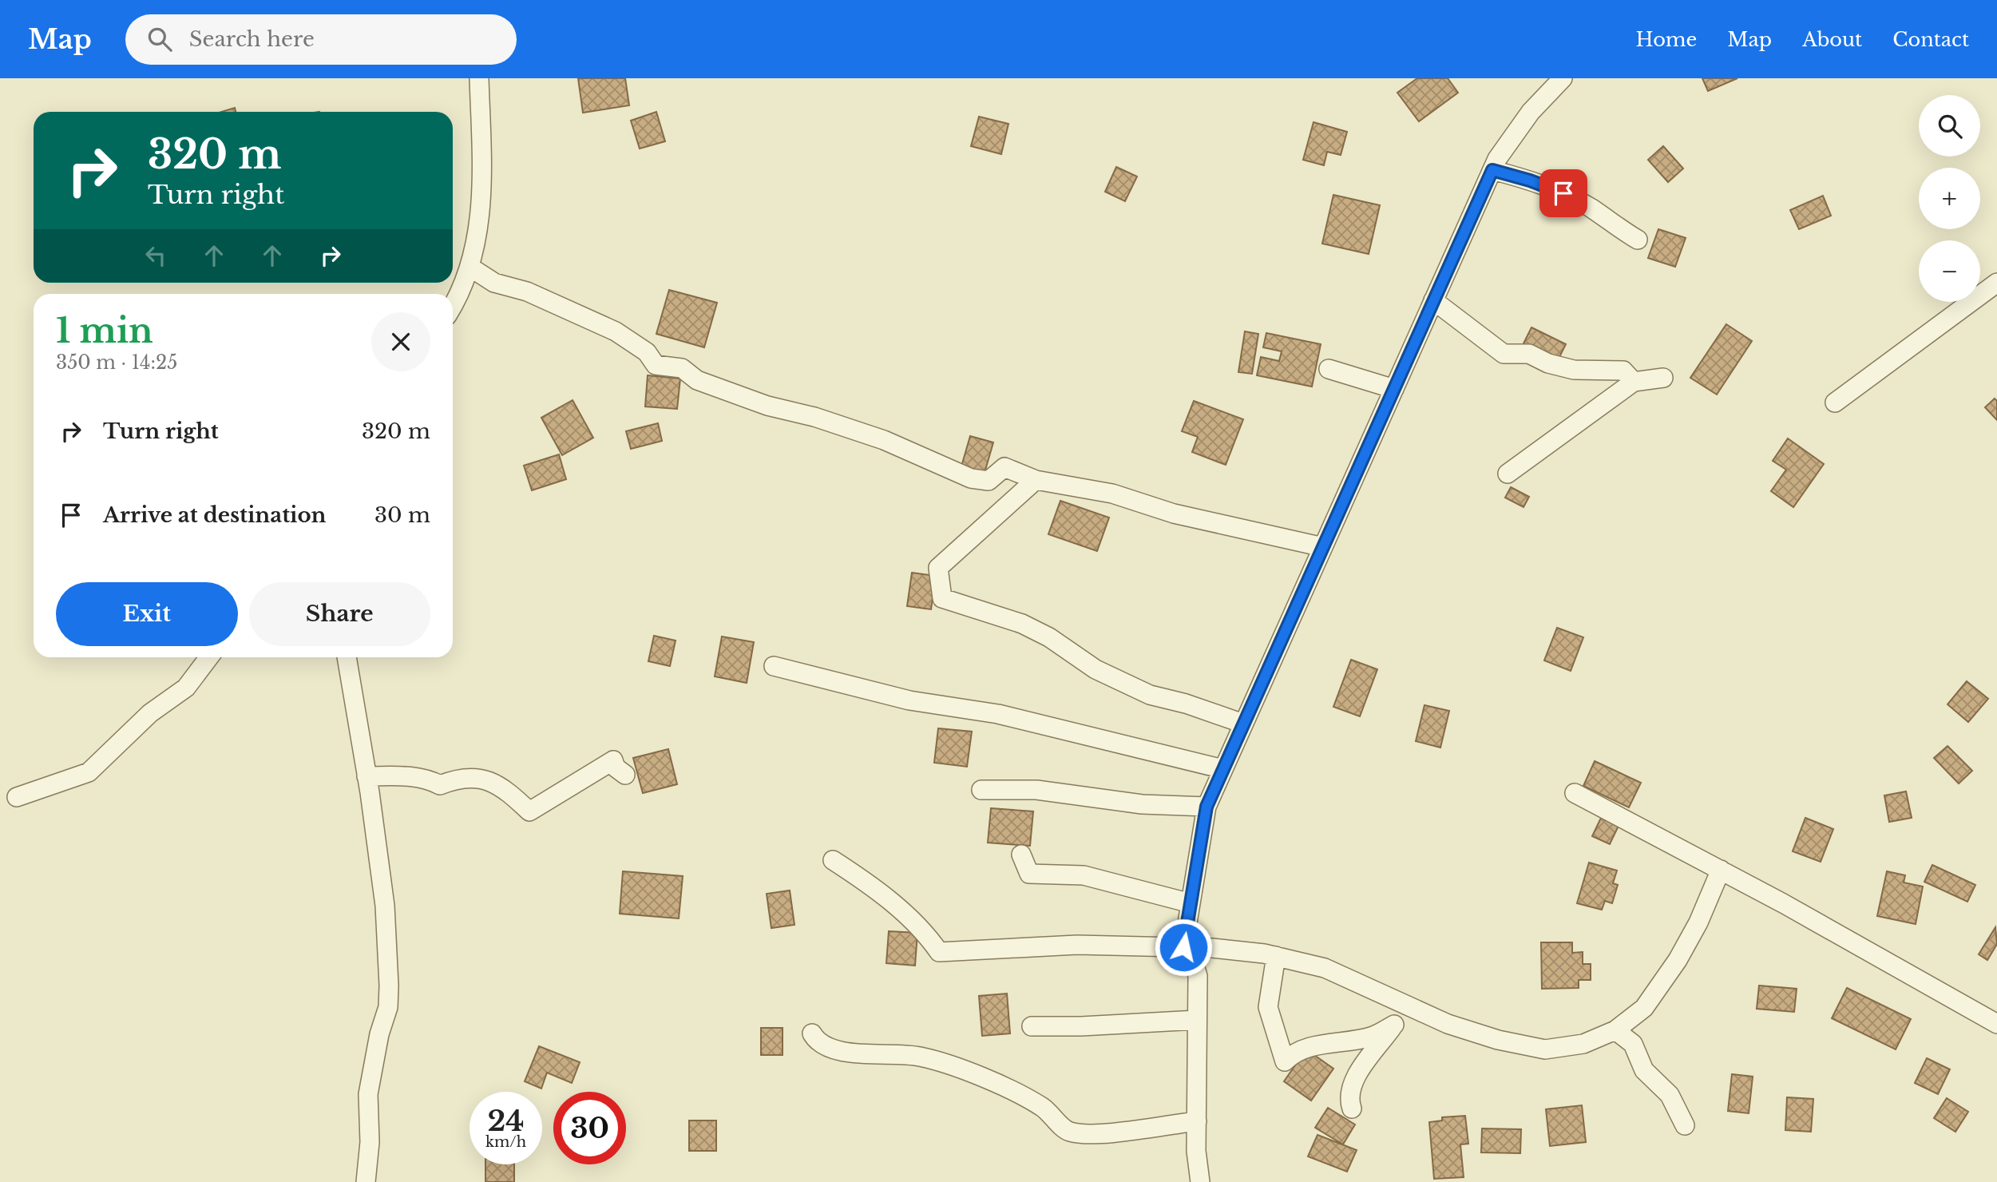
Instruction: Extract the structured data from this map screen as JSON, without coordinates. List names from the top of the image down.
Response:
{
  "page": {
    "header": "Map",
    "search": "Search here",
    "nav": [
      "Home",
      "Map",
      "About",
      "Contact"
    ],
    "map_buttons": ["+", "−"],
    "turn": ["320 m", "Turn right"],
    "heading": ["1 min", "350 m · 14:25"],
    "list": [
      {
        "name": "Turn right",
        "value": "320 m"
      },
      {
        "name": "Arrive at destination",
        "value": "30 m"
      }
    ],
    "buttons": ["Exit", "Share"],
    "speed": "24 km/h",
    "limit": "30"
  }
}
